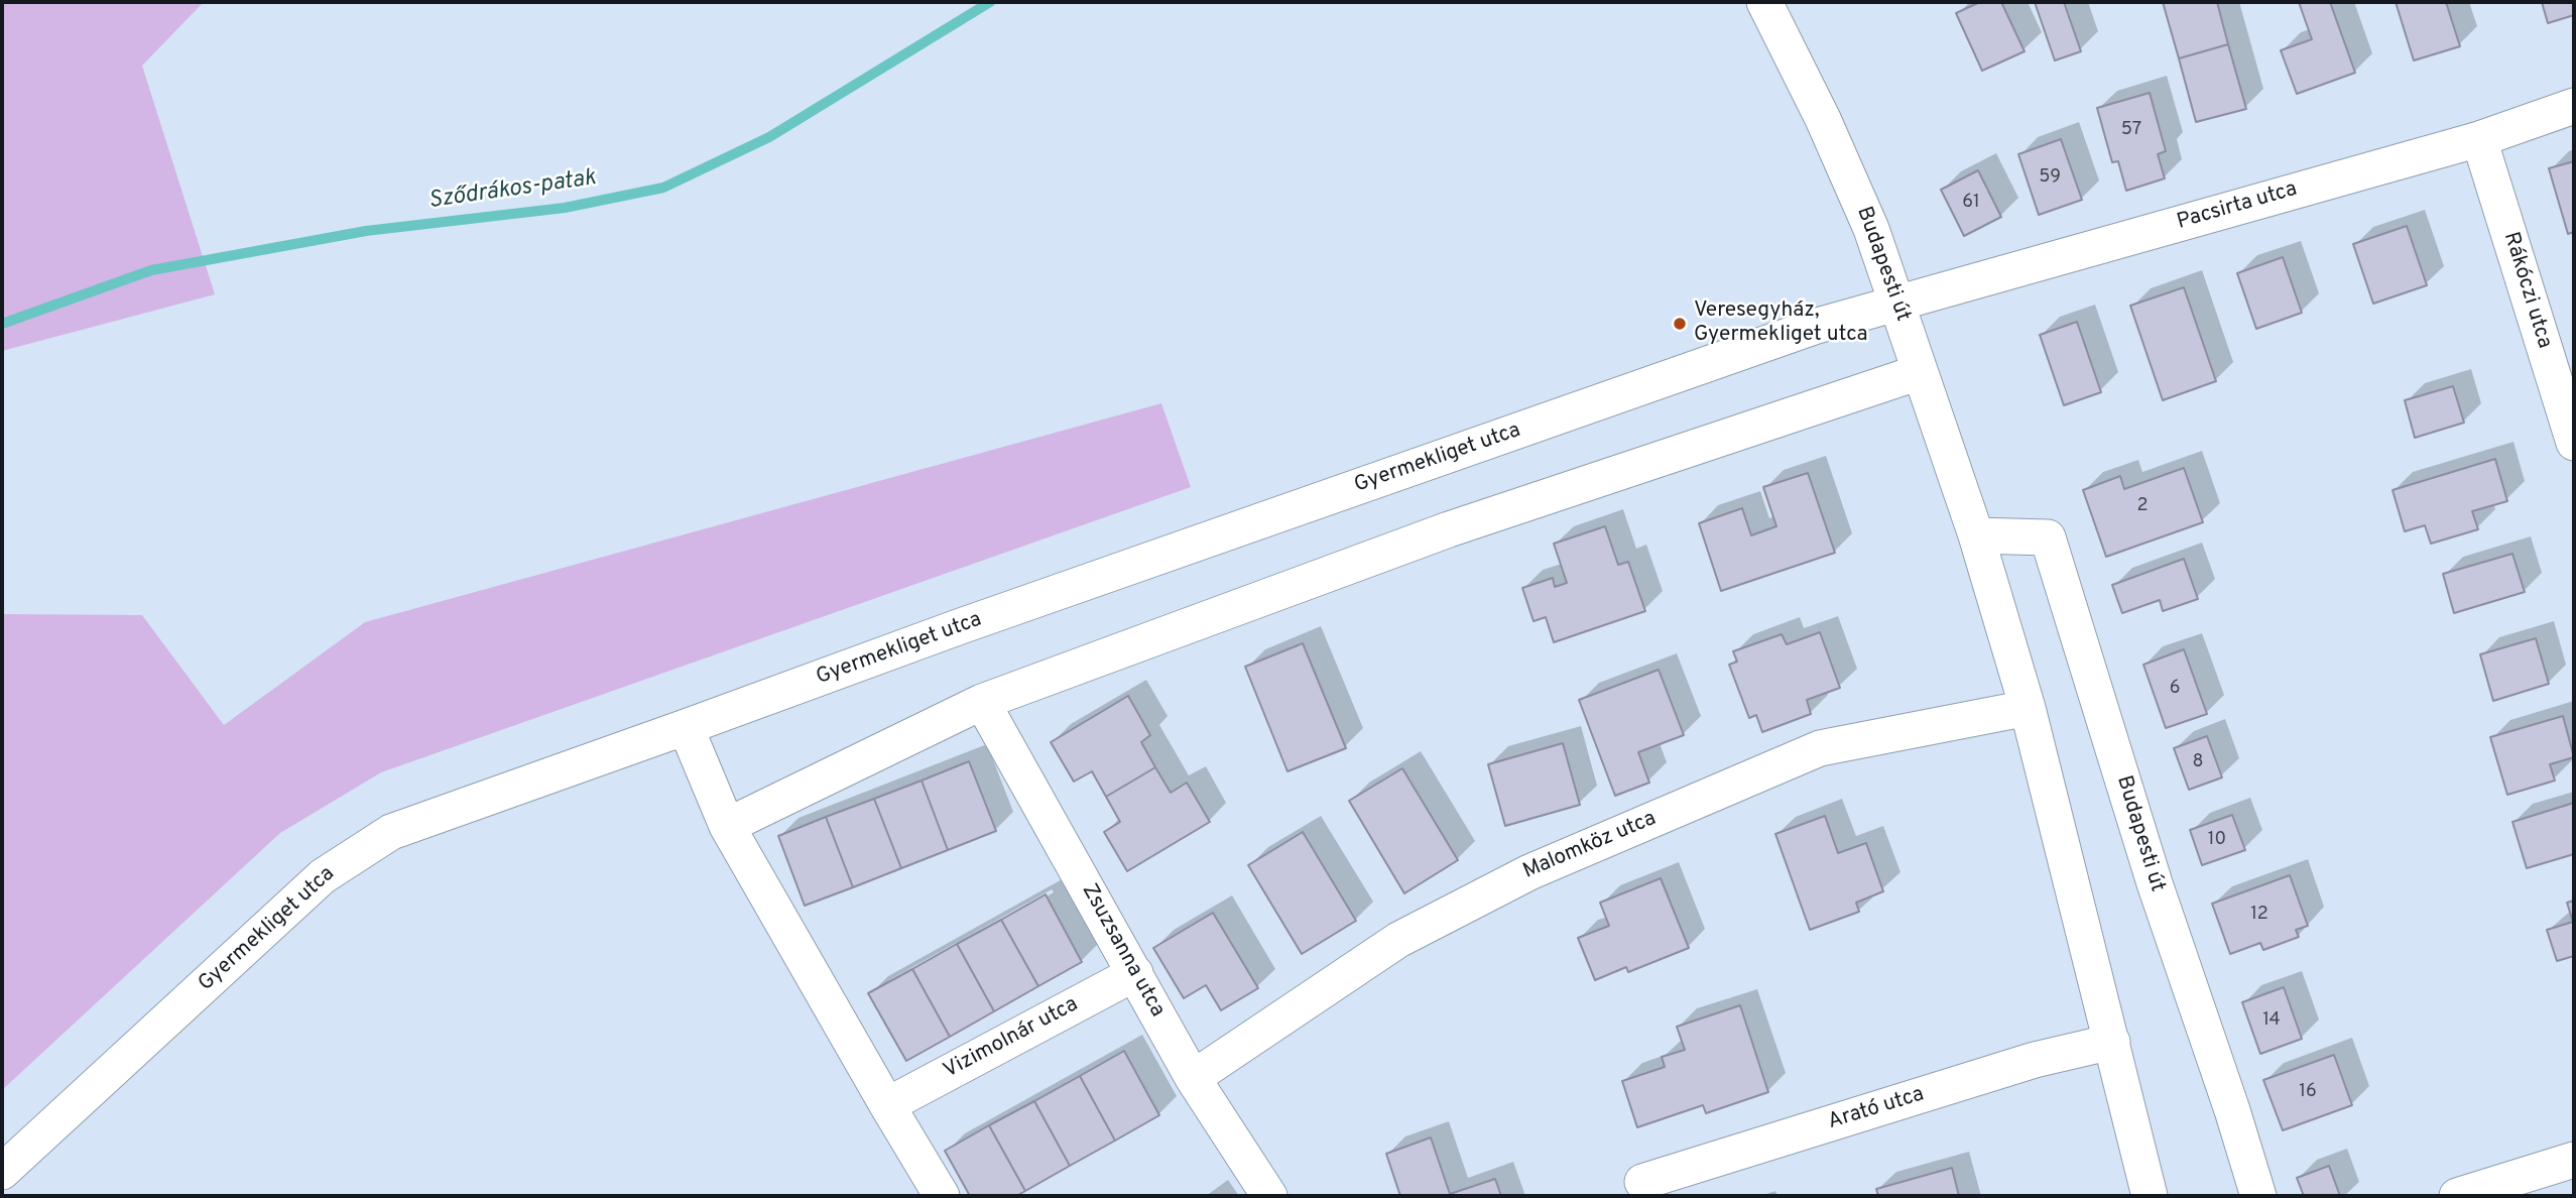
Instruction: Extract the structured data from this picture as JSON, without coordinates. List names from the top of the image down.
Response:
{
  "streets": {
    "street": [
      "Pacsirta utca",
      "Budapesti út",
      "Rákóczi utca",
      "Gyermekliget utca",
      "Malomköz utca",
      "Zsuzsanna utca",
      "Vizimolnár utca",
      "Arató utca"
    ]
  },
  "crossings": [
    ["Pacsirta utca", "Budapesti út"],
    ["Pacsirta utca", "Rákóczi utca"],
    ["Pacsirta utca", "Gyermekliget utca"],
    ["Budapesti út", "Gyermekliget utca"],
    ["Budapesti út", "Malomköz utca"],
    ["Budapesti út", "Arató utca"],
    ["Malomköz utca", "Zsuzsanna utca"],
    ["Zsuzsanna utca", "Vizimolnár utca"]
  ],
  "water": ["Sződrákos-patak"],
  "places": ["Veresegyház, Gyermekliget utca"],
  "house_numbers": [
    "57",
    "59",
    "61",
    "2",
    "6",
    "8",
    "10",
    "12",
    "14",
    "16"
  ]
}
